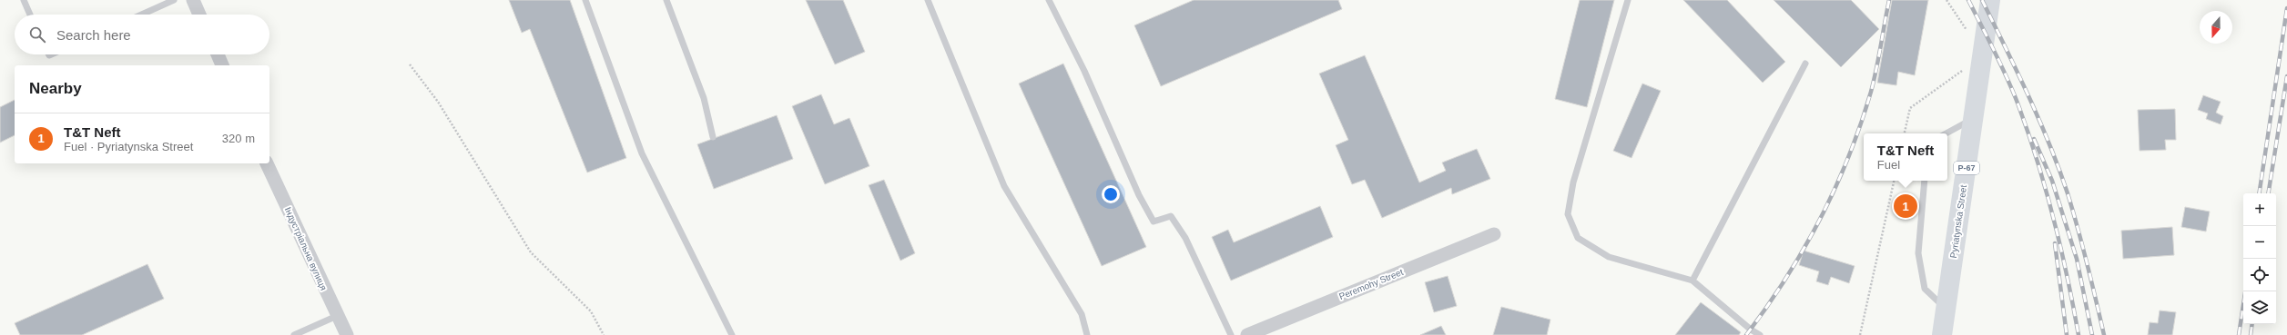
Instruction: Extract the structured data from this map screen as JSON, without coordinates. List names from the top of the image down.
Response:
{
  "streets": {
    "main road": ["Р-67", "Pyriatynska Street"],
    "street": ["Індустріальна вулиця", "Peremohy Street"]
  },
  "north": "bottom",
  "page": {
    "search": "Search here",
    "heading": "Nearby",
    "list": [
      {
        "mark": "1",
        "name": "T&T Neft",
        "note": "Fuel · Pyriatynska Street",
        "value": "320 m"
      }
    ],
    "popup": ["T&T Neft", "Fuel"],
    "pins": "1",
    "map_buttons": ["+", "−"]
  }
}
